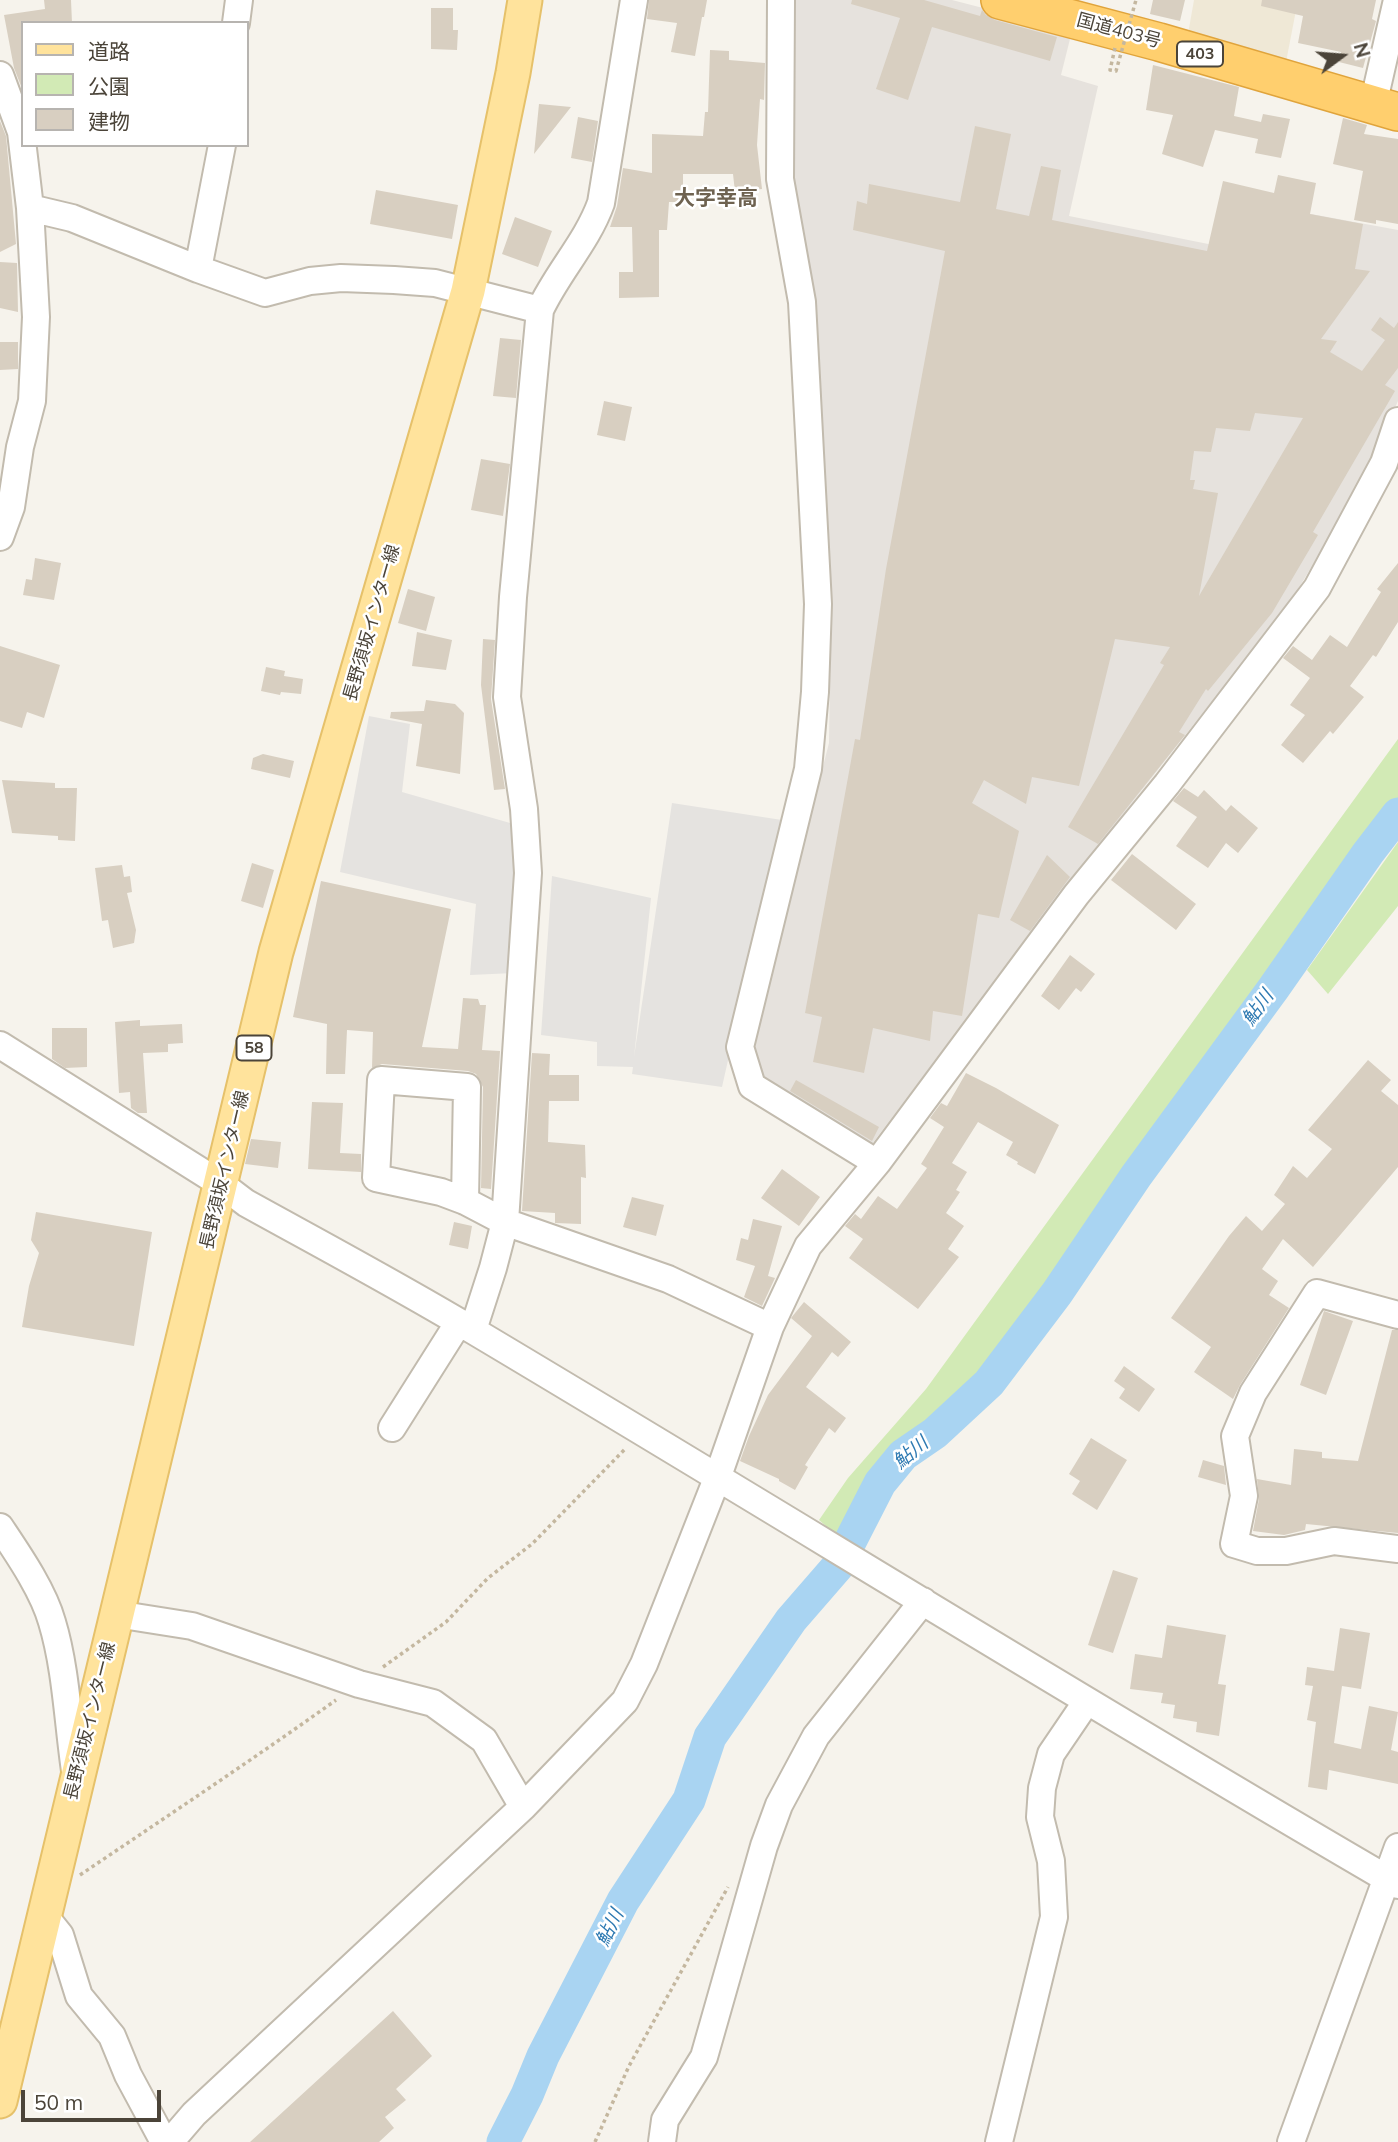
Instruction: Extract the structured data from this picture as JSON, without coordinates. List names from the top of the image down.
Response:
{
  "streets": {
    "highway": ["国道403号", "403"],
    "main road": ["長野須坂インター線", "58"]
  },
  "districts": ["大字幸高"],
  "water": ["鮎川"],
  "legend": ["道路", "公園", "建物"],
  "scale_bar": "50 m",
  "north": "right"
}
